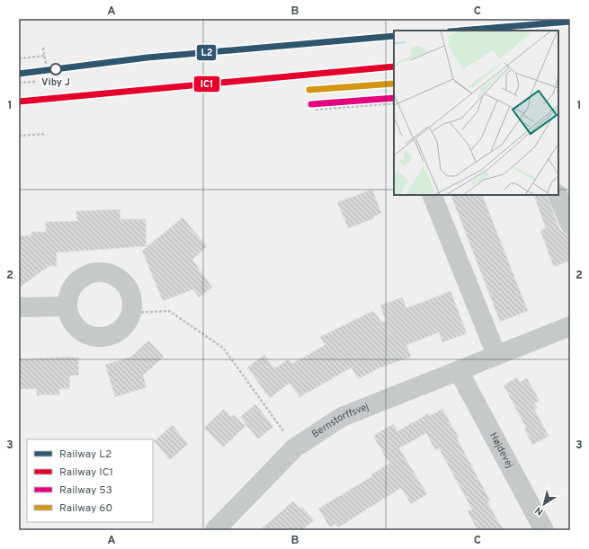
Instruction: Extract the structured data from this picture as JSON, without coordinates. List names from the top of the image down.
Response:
{
  "streets": {
    "street": ["Bernstorffsvej", "Højdevej"]
  },
  "crossings": [
    ["Bernstorffsvej", "Højdevej"]
  ],
  "places": ["Viby J"],
  "lines": [
    "rail line L2",
    "rail line IC1",
    "rail line 60",
    "rail line 53"
  ],
  "legend": [
    "Railway L2",
    "Railway IC1",
    "Railway 53",
    "Railway 60"
  ],
  "north": "bottom left",
  "grid": {
    "columns": ["A", "B", "C"],
    "rows": ["1", "2", "3"]
  }
}
